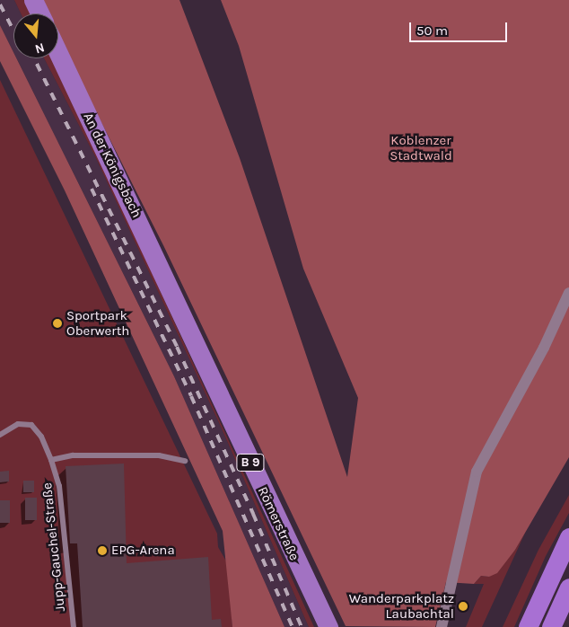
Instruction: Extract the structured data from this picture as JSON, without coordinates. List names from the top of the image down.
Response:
{
  "streets": {
    "main road": ["An der Königsbach", "B 9", "Römerstraße"],
    "lane": ["Jupp-Gauchel-Straße"]
  },
  "crossings": [
    ["An der Königsbach", "Römerstraße"]
  ],
  "parks": ["Koblenzer Stadtwald"],
  "places": ["Sportpark Oberwerth", "EPG-Arena", "Wanderparkplatz Laubachtal"],
  "scale_bar": "50 m",
  "north": "bottom"
}
